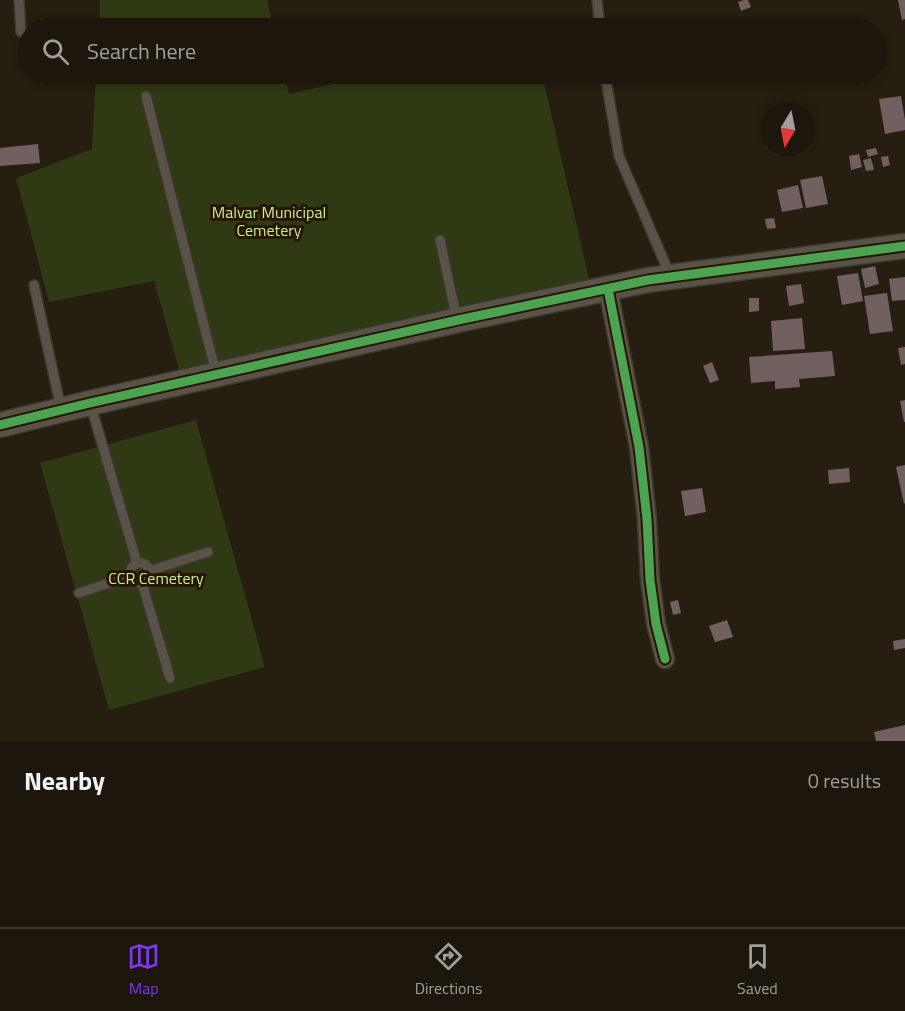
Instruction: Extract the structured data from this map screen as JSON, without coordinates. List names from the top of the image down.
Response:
{
  "parks": ["Malvar Municipal Cemetery", "CCR Cemetery"],
  "north": "bottom",
  "page": {
    "search": "Search here",
    "heading": ["Nearby", "0 results"],
    "nav": ["Map", "Directions", "Saved"]
  }
}
